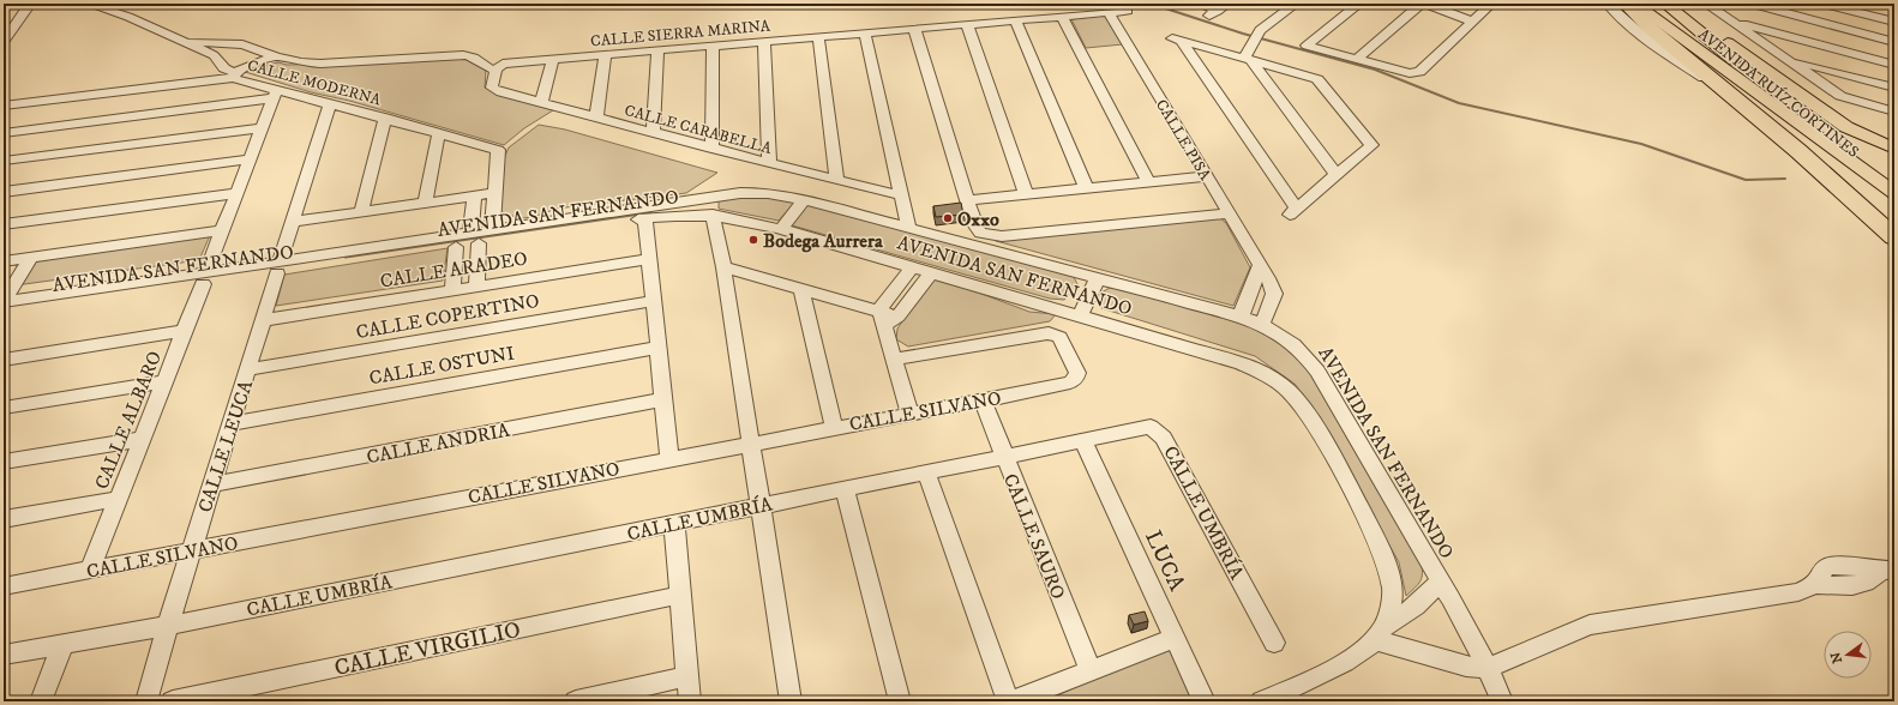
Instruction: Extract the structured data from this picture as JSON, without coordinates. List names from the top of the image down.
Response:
{
  "streets": {
    "main road": ["AVENIDA RUÍZ CORTINES"],
    "street": [
      "CALLE SIERRA MARINA",
      "CALLE MODERNA",
      "CALLE CARABELLA",
      "CALLE PISA",
      "AVENIDA SAN FERNANDO",
      "CALLE ARADEO",
      "CALLE COPERTINO",
      "CALLE OSTUNI",
      "CALLE SILVANO",
      "CALLE ALBARO",
      "CALLE ANDRIA",
      "CALLE LEUCA",
      "CALLE UMBRÍA",
      "CALLE SAURO",
      "LUCA",
      "CALLE VIRGILIO"
    ]
  },
  "crossings": [
    ["CALLE SIERRA MARINA", "CALLE CARABELLA"],
    ["CALLE SIERRA MARINA", "CALLE PISA"],
    ["CALLE MODERNA", "CALLE ALBARO"],
    ["CALLE MODERNA", "CALLE LEUCA"],
    ["CALLE CARABELLA", "AVENIDA SAN FERNANDO"],
    ["CALLE PISA", "AVENIDA SAN FERNANDO"],
    ["AVENIDA SAN FERNANDO", "CALLE ALBARO"],
    ["AVENIDA SAN FERNANDO", "CALLE LEUCA"],
    ["CALLE ARADEO", "CALLE LEUCA"],
    ["CALLE COPERTINO", "CALLE LEUCA"],
    ["CALLE OSTUNI", "CALLE LEUCA"],
    ["CALLE SILVANO", "CALLE ALBARO"],
    ["CALLE SILVANO", "CALLE LEUCA"],
    ["CALLE SILVANO", "CALLE SAURO"],
    ["CALLE ANDRIA", "CALLE LEUCA"],
    ["CALLE LEUCA", "CALLE UMBRÍA"],
    ["CALLE UMBRÍA", "CALLE SAURO"],
    ["CALLE UMBRÍA", "LUCA"]
  ],
  "places": ["Oxxo", "Bodega Aurrera"],
  "north": "left"
}
